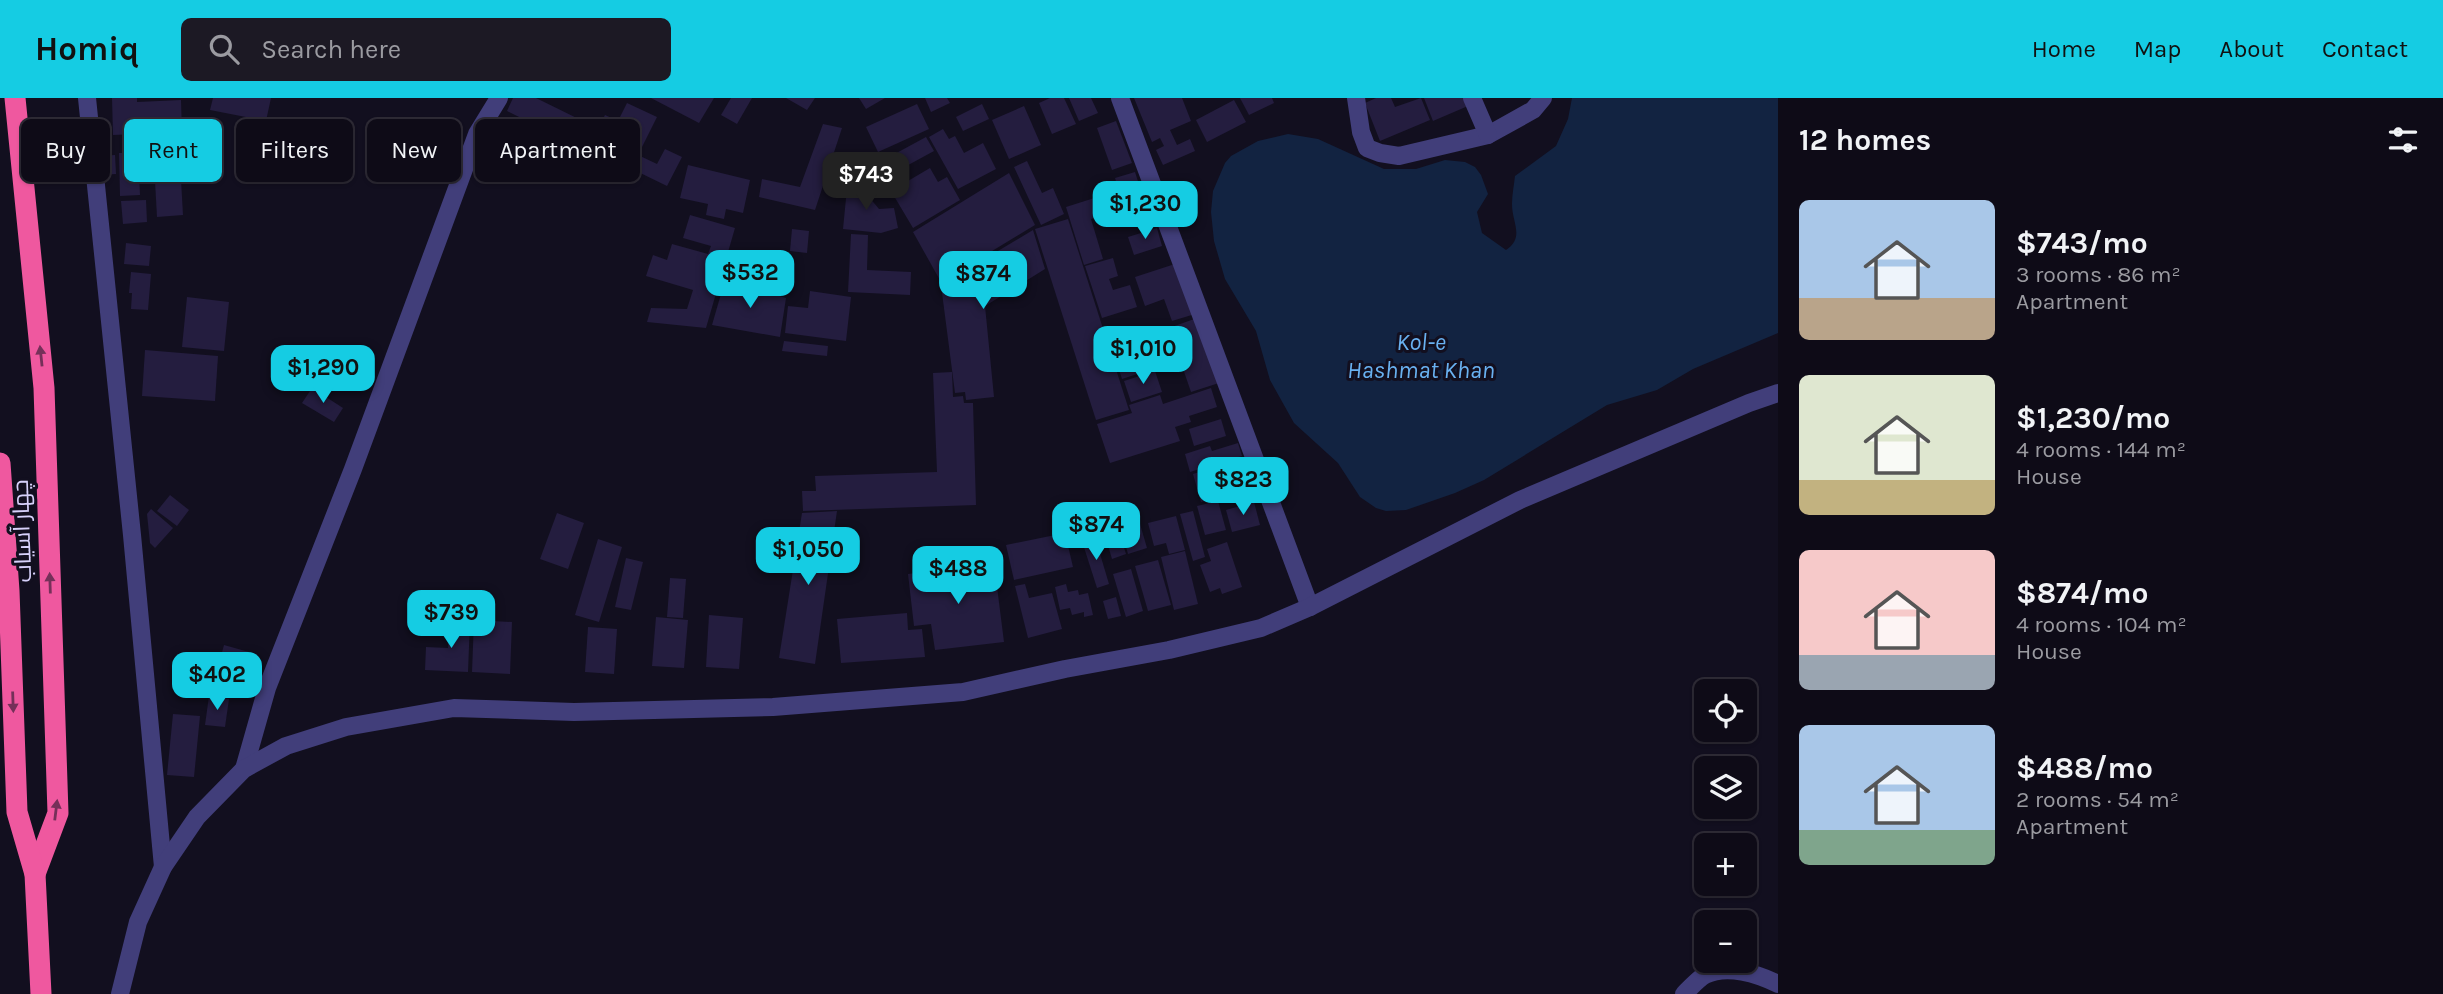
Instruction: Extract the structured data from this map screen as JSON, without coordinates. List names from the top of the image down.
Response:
{
  "streets": {
    "highway": ["چهار آسیاب"]
  },
  "water": ["Kol-e Hashmat Khan"],
  "page": {
    "header": "Homiq",
    "search": "Search here",
    "nav": [
      "Home",
      "Map",
      "About",
      "Contact"
    ],
    "heading": "12 homes",
    "chip": [
      "Buy",
      "Rent",
      "Filters",
      "New",
      "Apartment"
    ],
    "price": [
      "$743",
      "$1,230",
      "$532",
      "$874",
      "$1,010",
      "$1,290",
      "$823",
      "$874",
      "$1,050",
      "$488",
      "$739",
      "$402"
    ],
    "list": [
      {
        "name": "$743/mo",
        "note": "3 rooms · 86 m² · Apartment"
      },
      {
        "name": "$1,230/mo",
        "note": "4 rooms · 144 m² · House"
      },
      {
        "name": "$874/mo",
        "note": "4 rooms · 104 m² · House"
      },
      {
        "name": "$488/mo",
        "note": "2 rooms · 54 m² · Apartment"
      }
    ],
    "map_buttons": ["+", "−"]
  }
}
